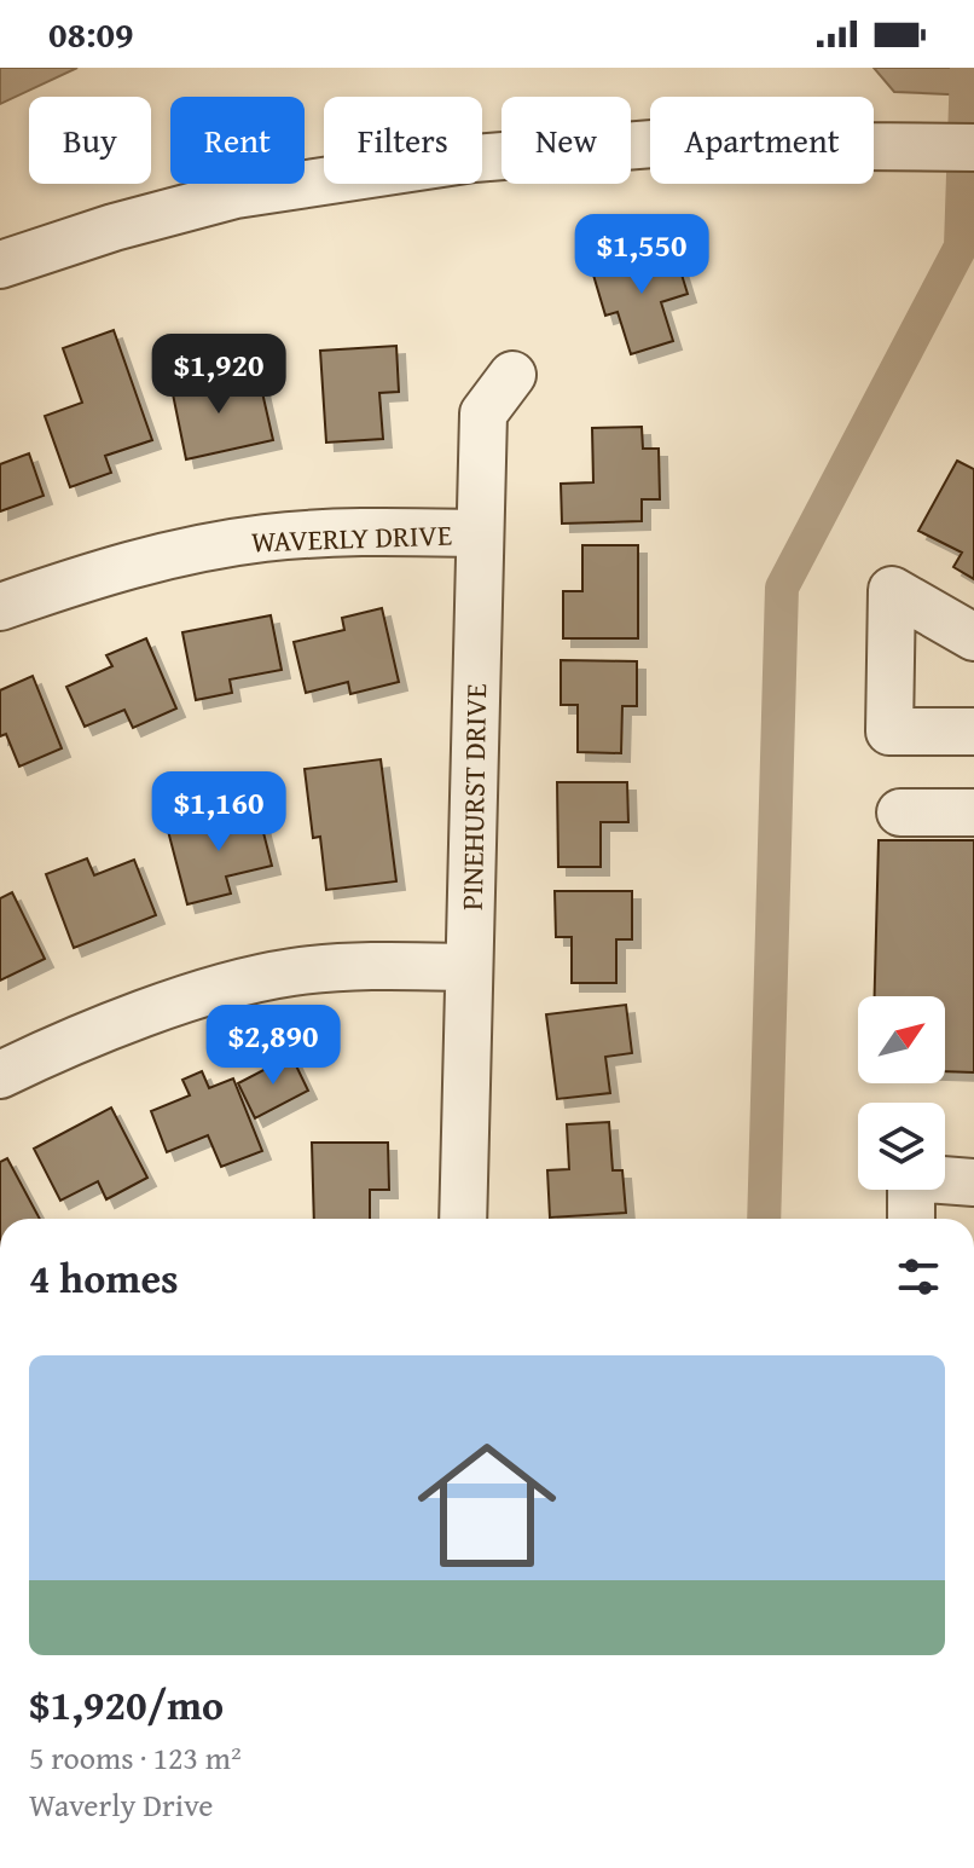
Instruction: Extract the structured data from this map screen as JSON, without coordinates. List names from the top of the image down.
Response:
{
  "streets": {
    "street": ["WAVERLY DRIVE", "PINEHURST DRIVE"]
  },
  "crossings": [
    ["WAVERLY DRIVE", "PINEHURST DRIVE"]
  ],
  "north": "top right",
  "page": {
    "status": "08:09",
    "chip": [
      "Buy",
      "Rent",
      "Filters",
      "New",
      "Apartment"
    ],
    "price": [
      "$1,550",
      "$1,920",
      "$1,160",
      "$2,890"
    ],
    "heading": "4 homes",
    "list": [
      {
        "name": "$1,920/mo",
        "note": "5 rooms · 123 m² · Waverly Drive"
      }
    ]
  }
}
